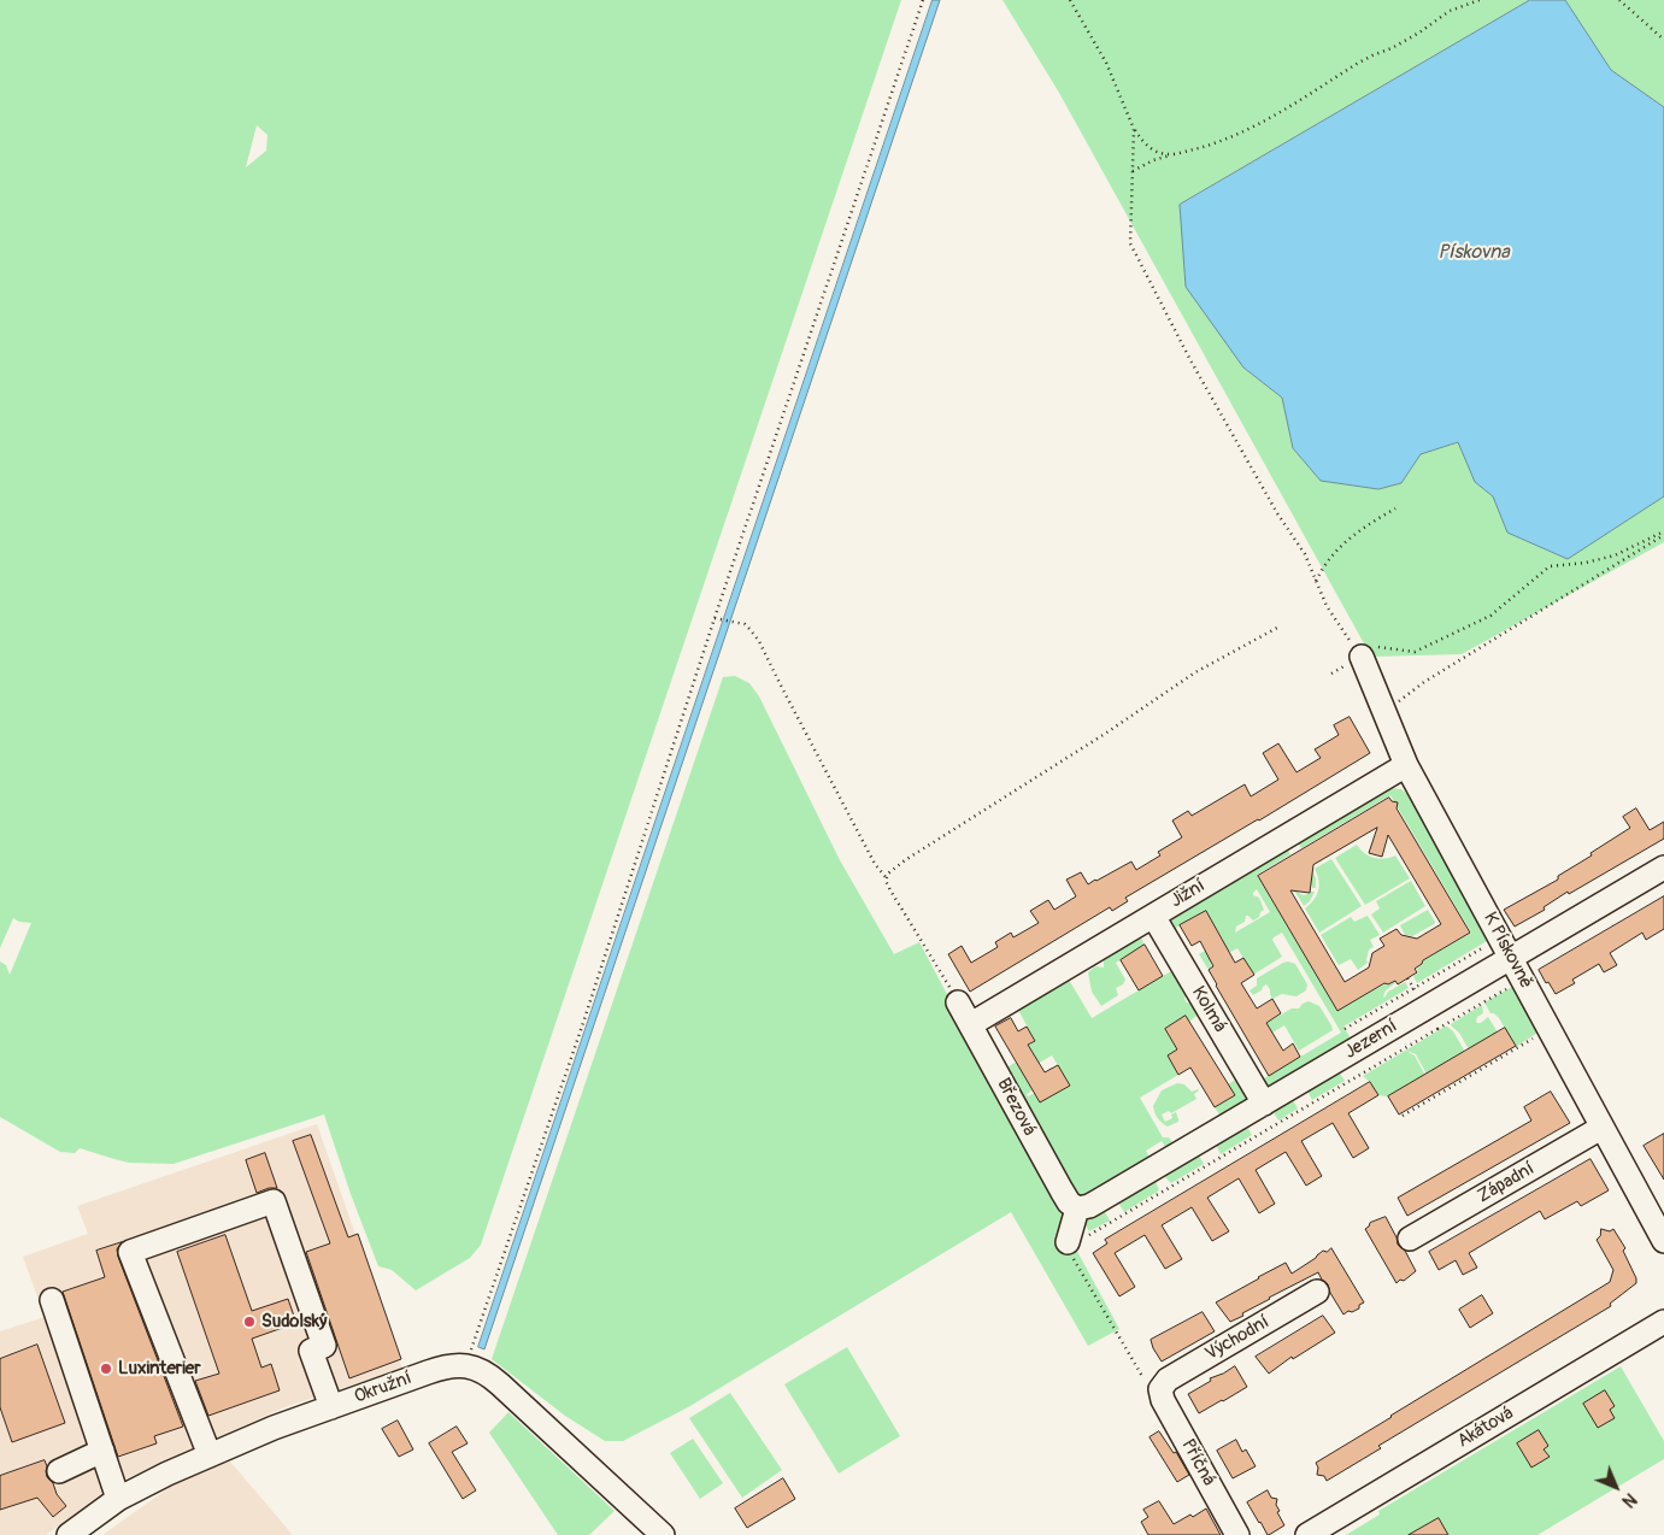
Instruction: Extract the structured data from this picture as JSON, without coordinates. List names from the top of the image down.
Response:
{
  "streets": {
    "street": [
      "Jižní",
      "K Pískovně",
      "Kolmá",
      "Jezerní",
      "Březová",
      "Západní",
      "Východní",
      "Okružní",
      "Akátová",
      "Příčná"
    ]
  },
  "crossings": [
    ["Jižní", "K Pískovně"],
    ["Jižní", "Kolmá"],
    ["Jižní", "Březová"],
    ["K Pískovně", "Jezerní"],
    ["K Pískovně", "Západní"],
    ["Kolmá", "Jezerní"],
    ["Jezerní", "Březová"],
    ["Východní", "Příčná"]
  ],
  "water": ["Pískovna"],
  "places": ["Sudolský", "Luxinterier"],
  "north": "bottom right"
}
